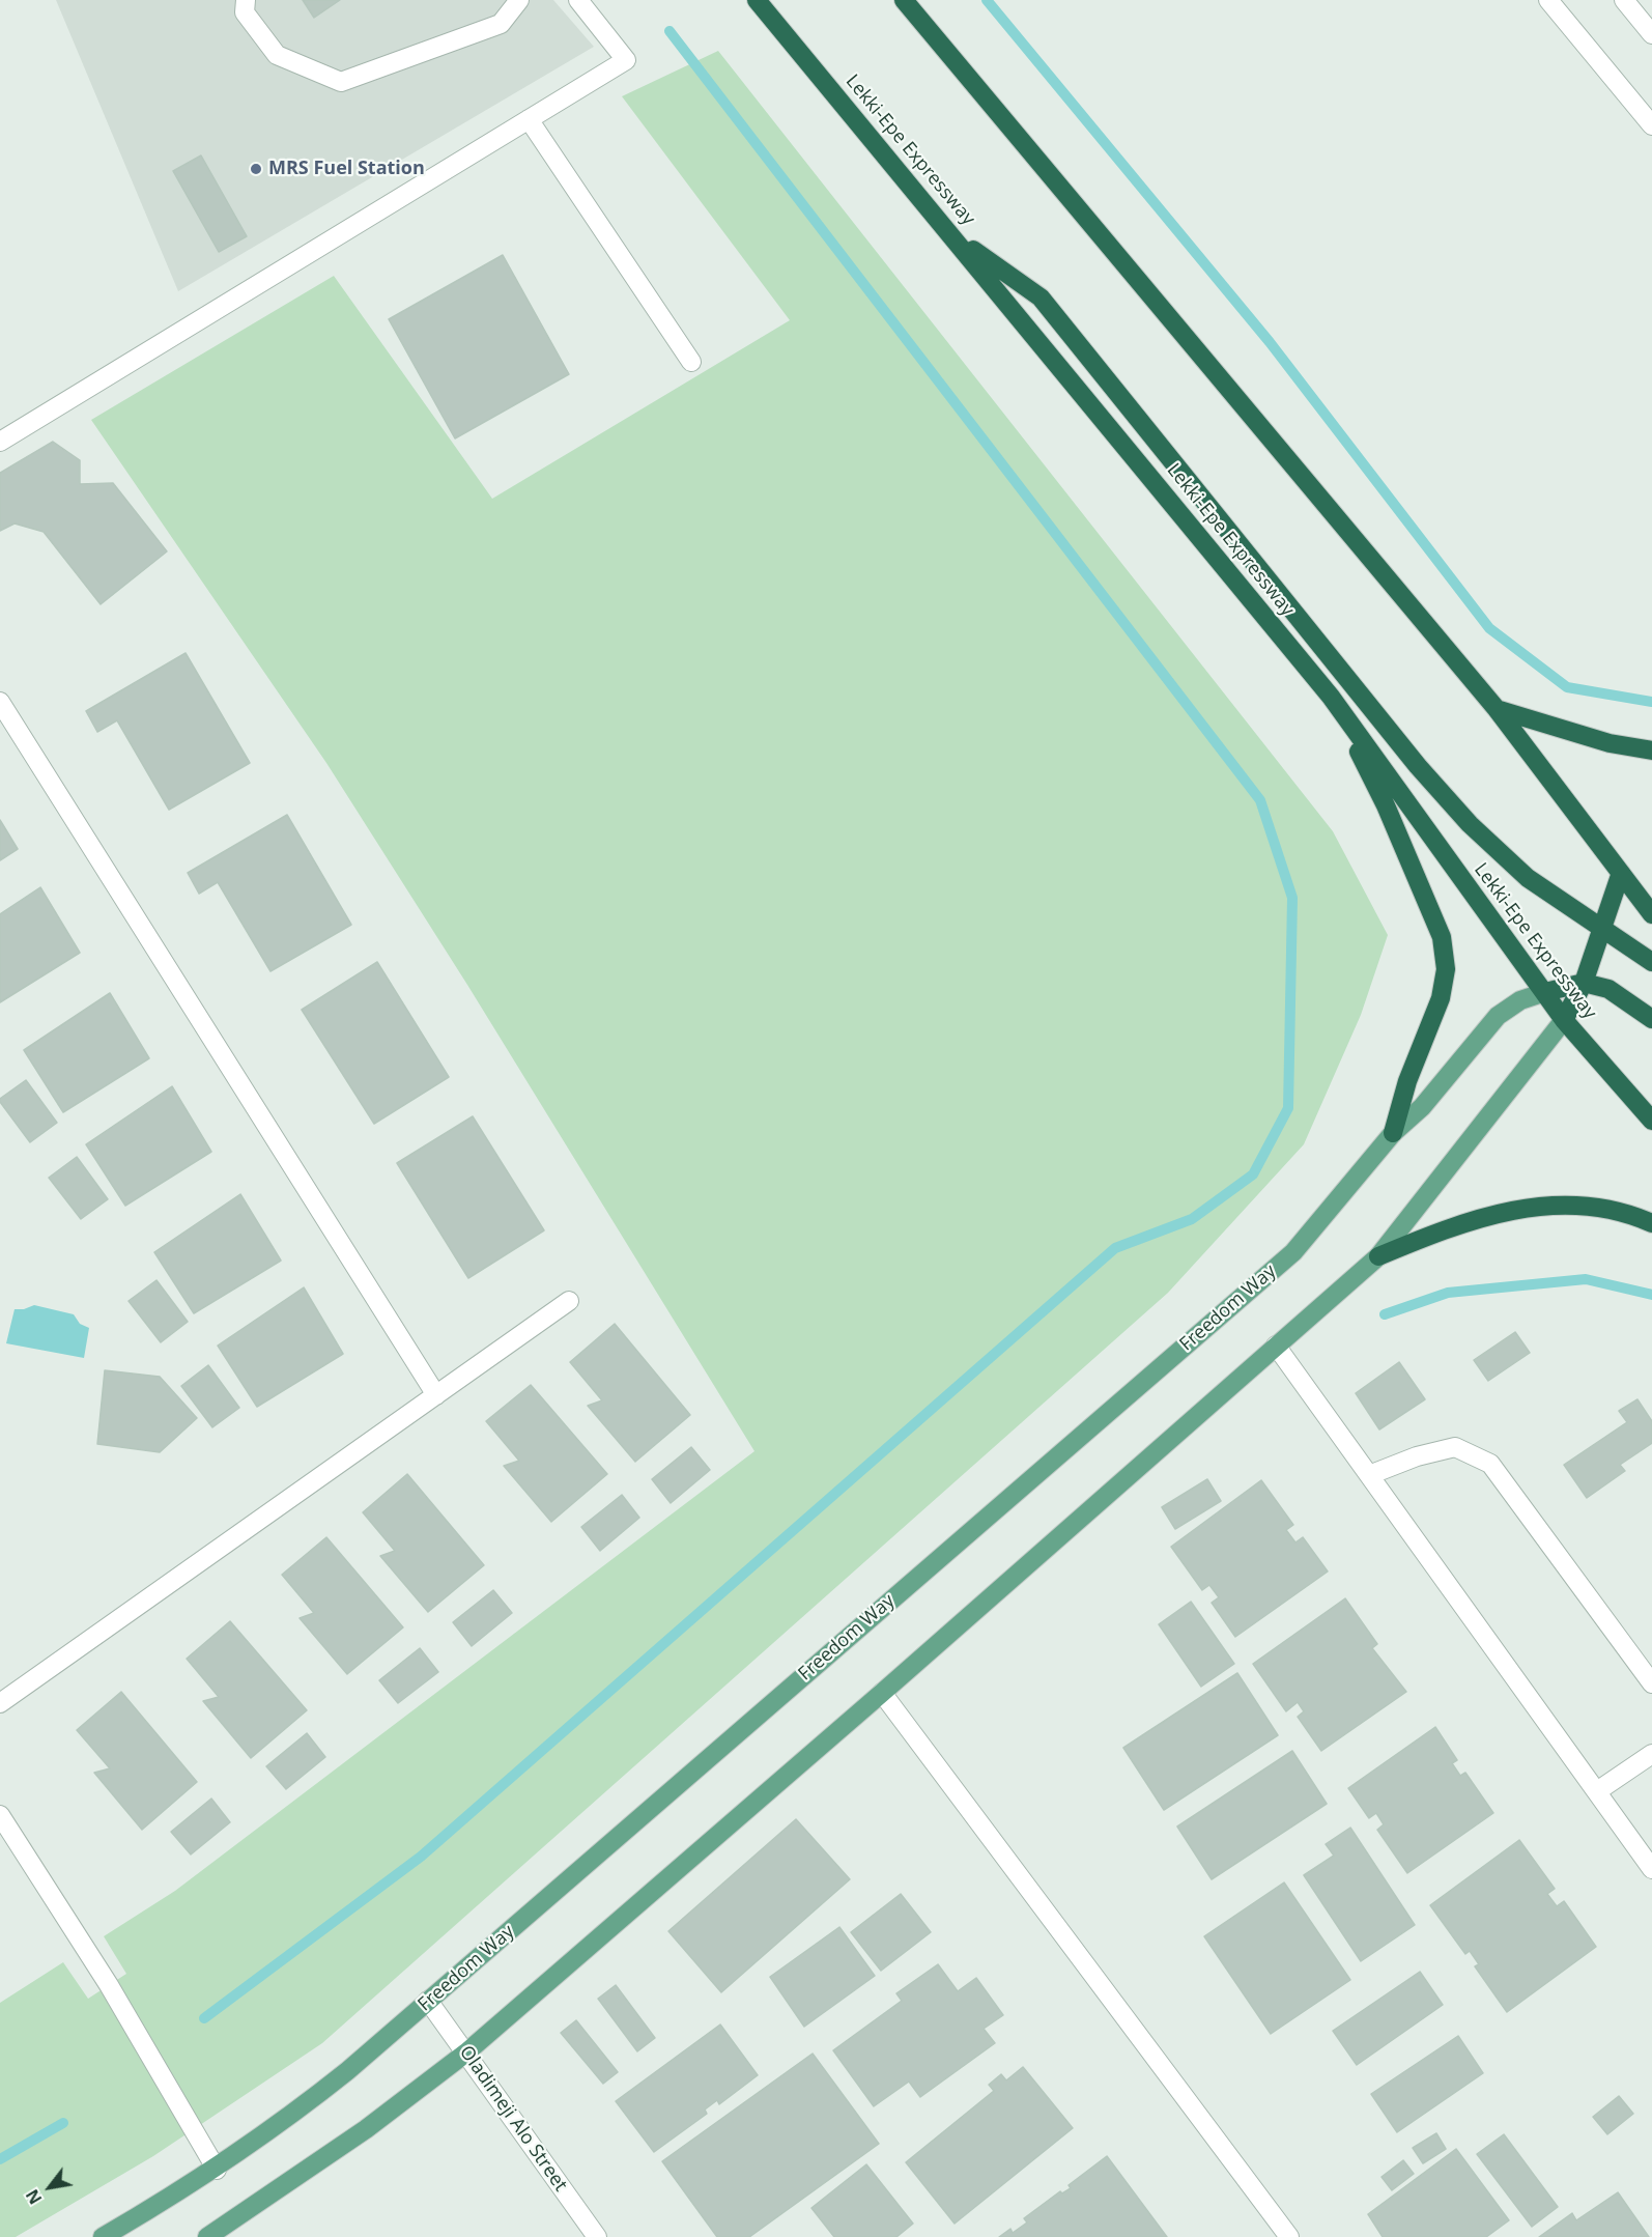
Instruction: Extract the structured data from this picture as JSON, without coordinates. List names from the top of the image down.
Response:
{
  "streets": {
    "highway": ["Lekki-Epe Expressway"],
    "main road": ["Freedom Way"],
    "street": ["Oladimeji Alo Street"]
  },
  "crossings": [
    ["Lekki-Epe Expressway", "Freedom Way"],
    ["Freedom Way", "Oladimeji Alo Street"]
  ],
  "places": ["MRS Fuel Station"],
  "north": "bottom left"
}
